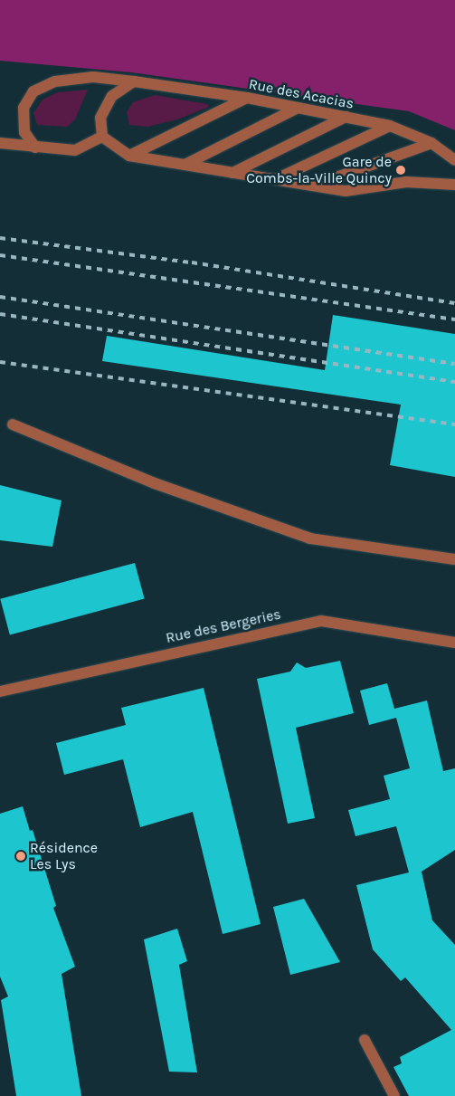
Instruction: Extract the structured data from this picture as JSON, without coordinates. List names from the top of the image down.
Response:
{
  "streets": {
    "street": ["Rue des Acacias", "Rue des Bergeries"]
  },
  "places": ["Gare de Combs-la-Ville Quincy", "Résidence Les Lys"]
}
